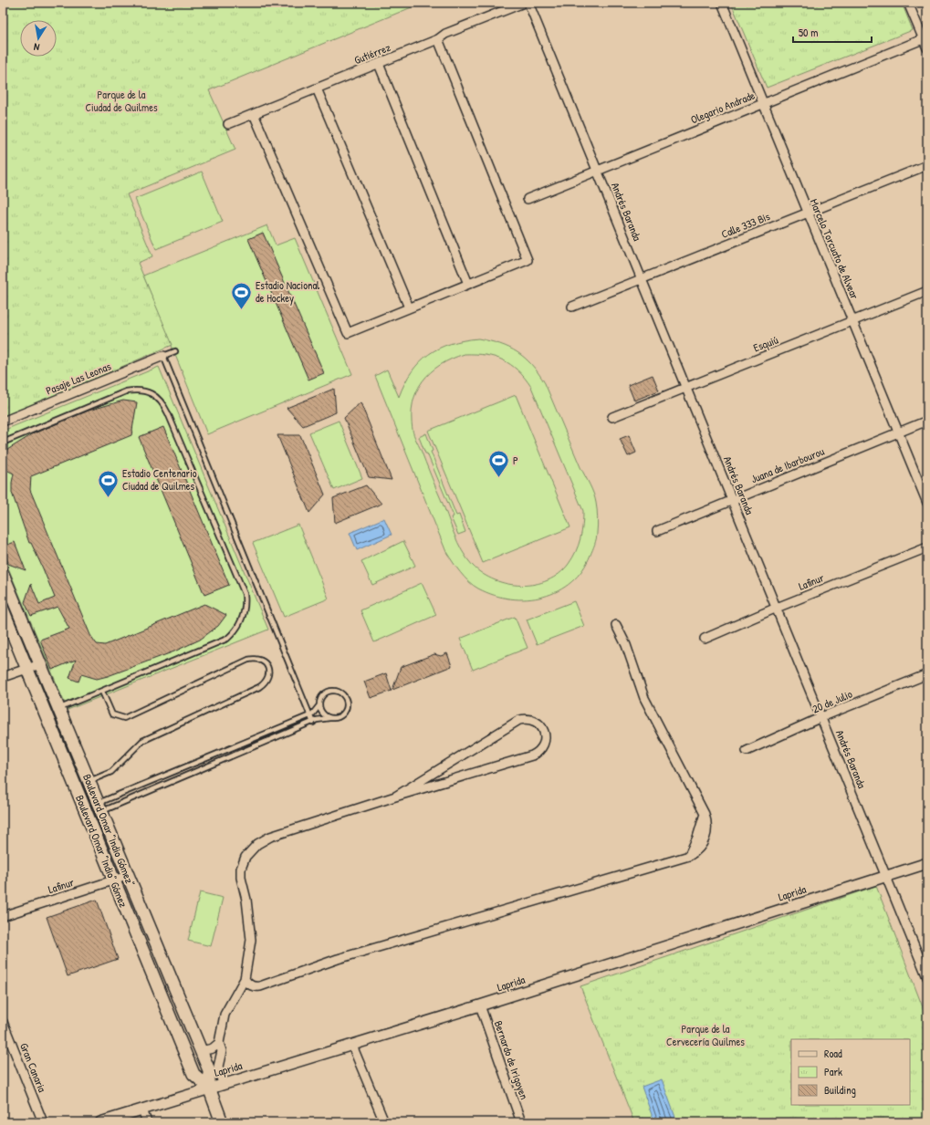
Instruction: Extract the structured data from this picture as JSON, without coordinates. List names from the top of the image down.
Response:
{
  "streets": {
    "main road": ["Boulevard Omar \"Indio Gómez\"", "Boulevard Omar \"Indio\" Gómez"],
    "street": [
      "Gutiérrez",
      "Olegario Andrade",
      "Andrés Baranda",
      "Calle 333 Bis",
      "Marcelo Torcuato de Alvear",
      "Esquiú",
      "Pasaje Las Leonas",
      "Juana de Ibarbourou",
      "Lafinur",
      "20 de Julio",
      "Laprida",
      "Bernardo de Irigoyen",
      "Gran Canaria"
    ]
  },
  "crossings": [
    ["Olegario Andrade", "Andrés Baranda"],
    ["Olegario Andrade", "Marcelo Torcuato de Alvear"],
    ["Andrés Baranda", "Calle 333 Bis"],
    ["Andrés Baranda", "Esquiú"],
    ["Andrés Baranda", "Juana de Ibarbourou"],
    ["Andrés Baranda", "Lafinur"],
    ["Andrés Baranda", "20 de Julio"],
    ["Andrés Baranda", "Laprida"],
    ["Calle 333 Bis", "Marcelo Torcuato de Alvear"],
    ["Marcelo Torcuato de Alvear", "Esquiú"],
    ["Marcelo Torcuato de Alvear", "Juana de Ibarbourou"],
    ["Lafinur", "Boulevard Omar \"Indio Gómez\""],
    ["Lafinur", "Boulevard Omar \"Indio\" Gómez"],
    ["Boulevard Omar \"Indio Gómez\"", "Boulevard Omar \"Indio\" Gómez"],
    ["Boulevard Omar \"Indio Gómez\"", "Laprida"],
    ["Boulevard Omar \"Indio\" Gómez", "Laprida"],
    ["Laprida", "Bernardo de Irigoyen"]
  ],
  "parks": ["Parque de la Ciudad de Quilmes", "Parque de la Cervecería Quilmes"],
  "places": {
    "sports": ["Estadio Nacional de Hockey", "P", "Estadio Centenario Ciudad de Quilmes"]
  },
  "legend": ["Road", "Park", "Building"],
  "scale_bar": "50 m",
  "north": "bottom"
}
